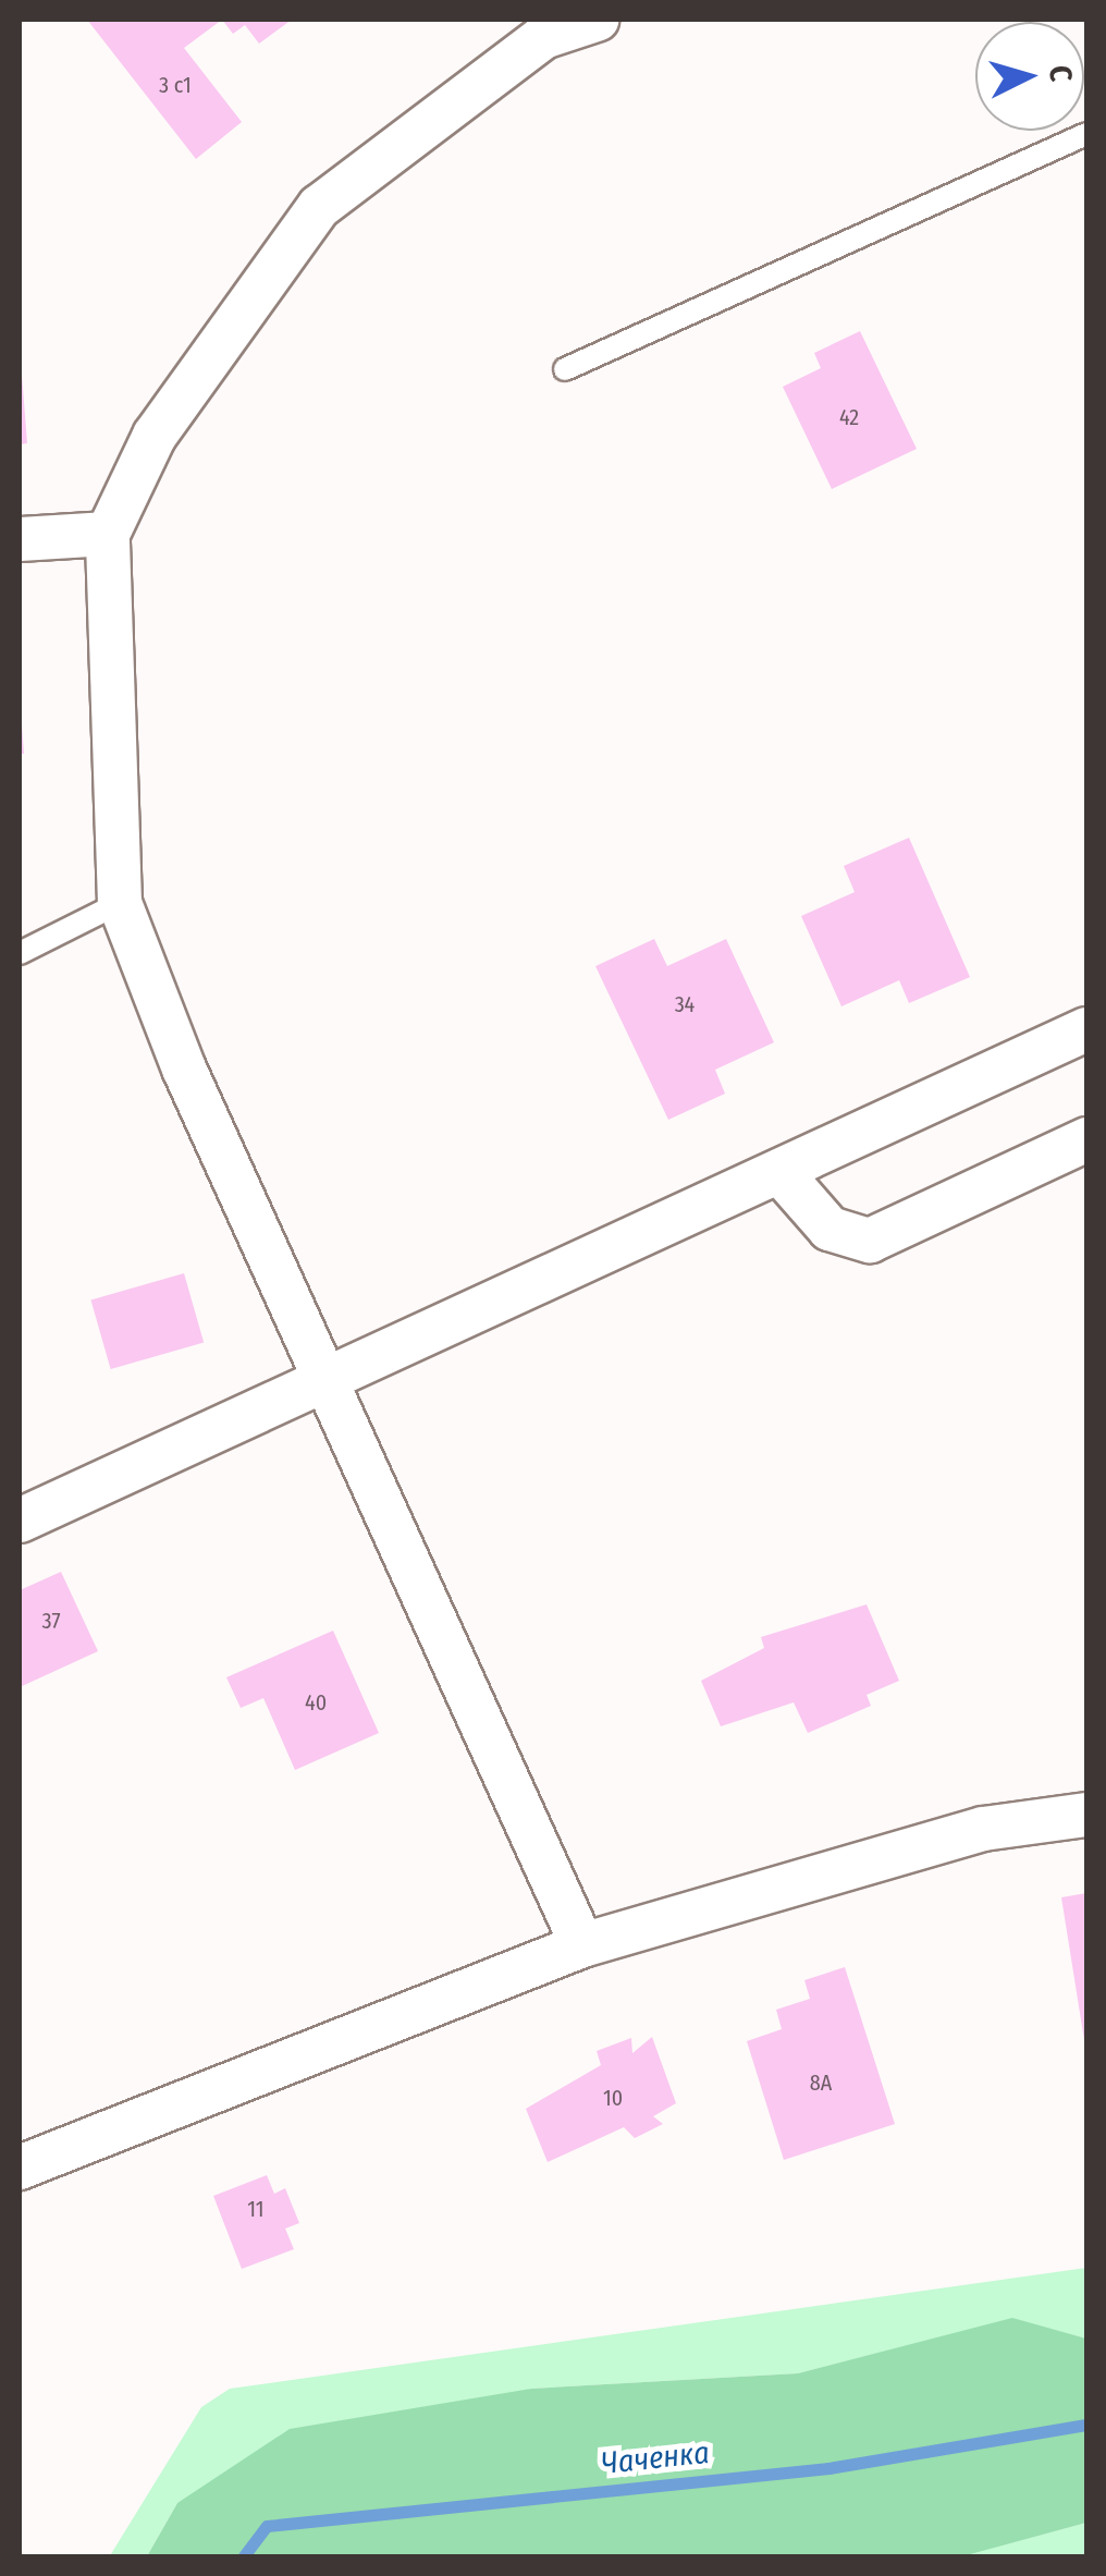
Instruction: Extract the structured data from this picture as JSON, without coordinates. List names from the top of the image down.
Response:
{
  "water": ["Чаченка"],
  "house_numbers": [
    "3 с1",
    "42",
    "34",
    "37",
    "40",
    "8А",
    "10",
    "11"
  ],
  "north": "right"
}
